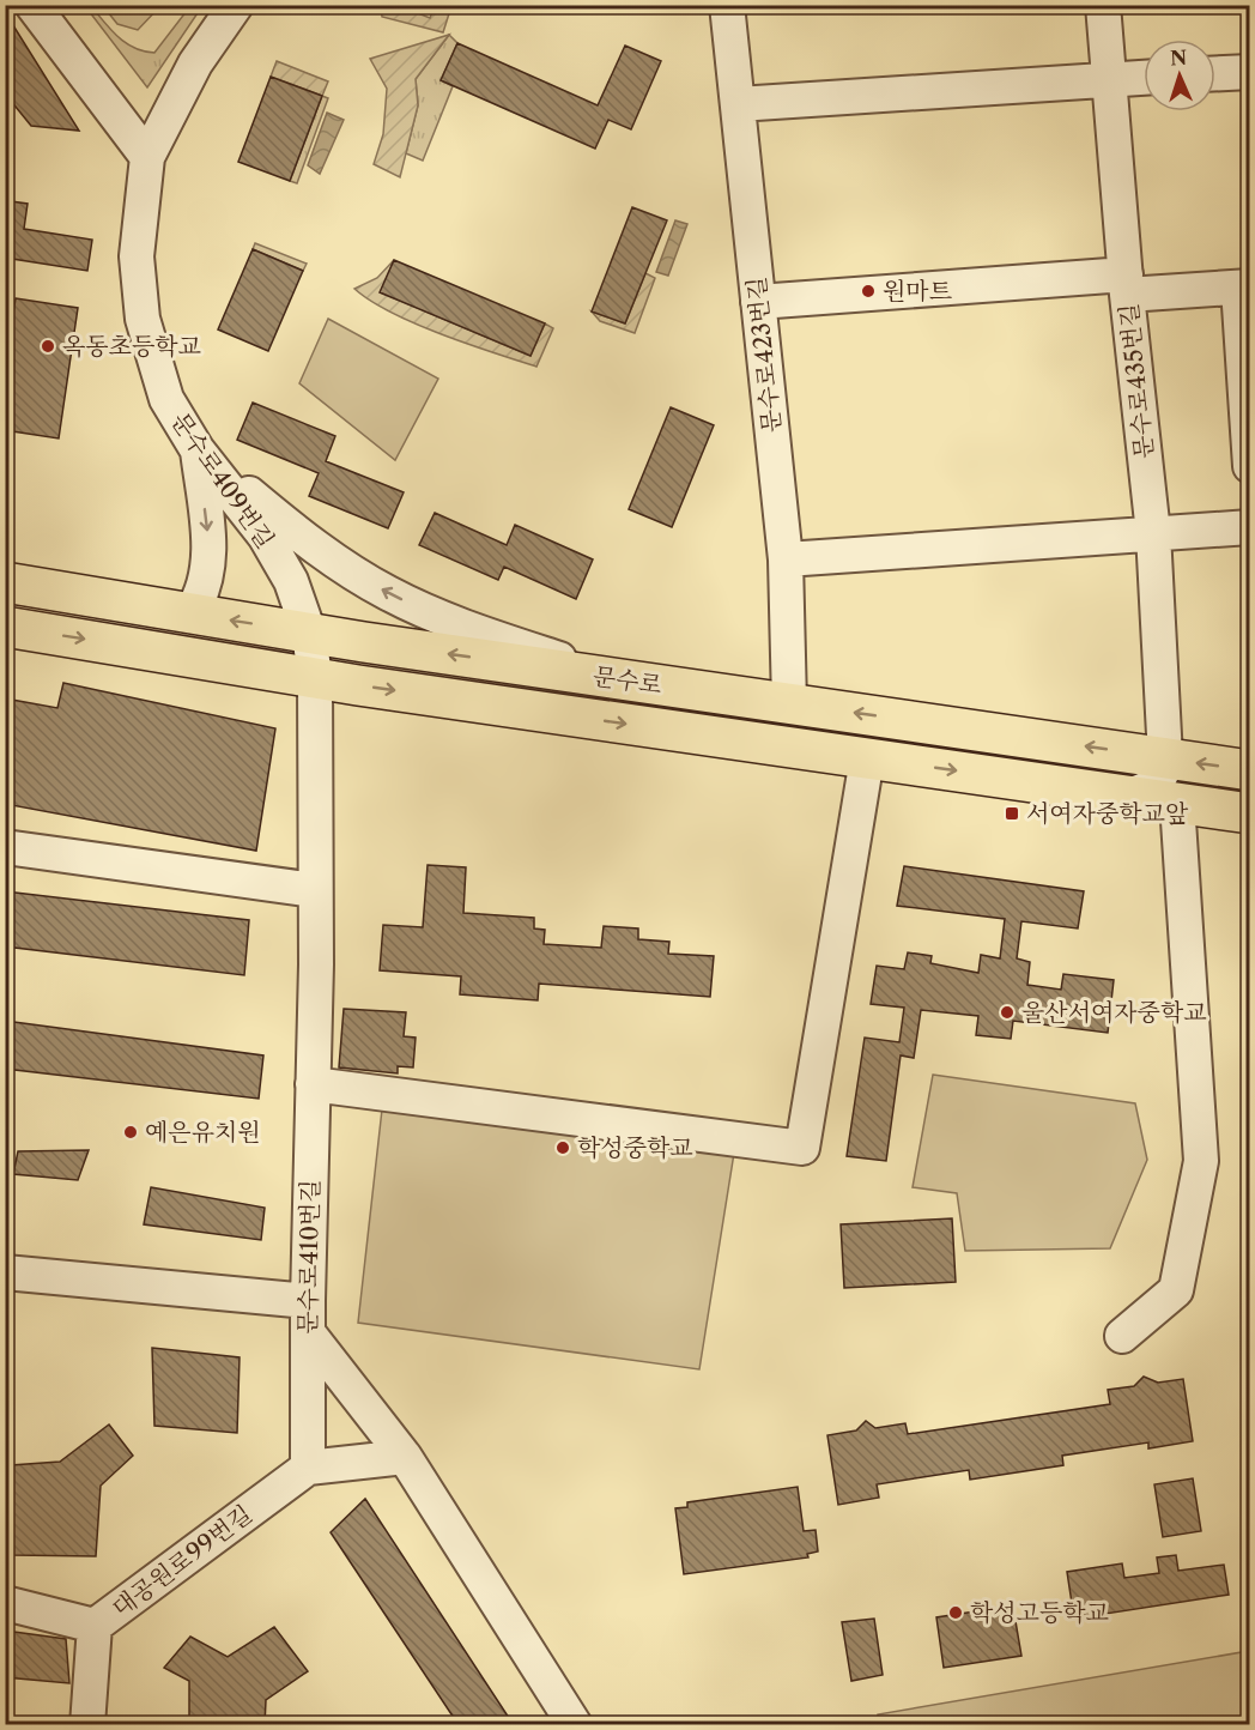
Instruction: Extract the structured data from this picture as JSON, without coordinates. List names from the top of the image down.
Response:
{
  "streets": {
    "main road": ["문수로"],
    "street": [
      "문수로423번길",
      "문수로435번길",
      "문수로409번길",
      "문수로410번길",
      "대공원로99번길"
    ]
  },
  "crossings": [
    ["문수로423번길", "문수로"],
    ["문수로435번길", "문수로"],
    ["문수로409번길", "문수로"],
    ["문수로409번길", "문수로410번길"],
    ["문수로", "문수로410번길"],
    ["문수로410번길", "대공원로99번길"]
  ],
  "places": {
    "other": [
      "원마트",
      "옥동초등학교",
      "울산서여자중학교",
      "예은유치원",
      "학성중학교",
      "학성고등학교"
    ],
    "transit": ["서여자중학교앞"]
  },
  "north": "top"
}
